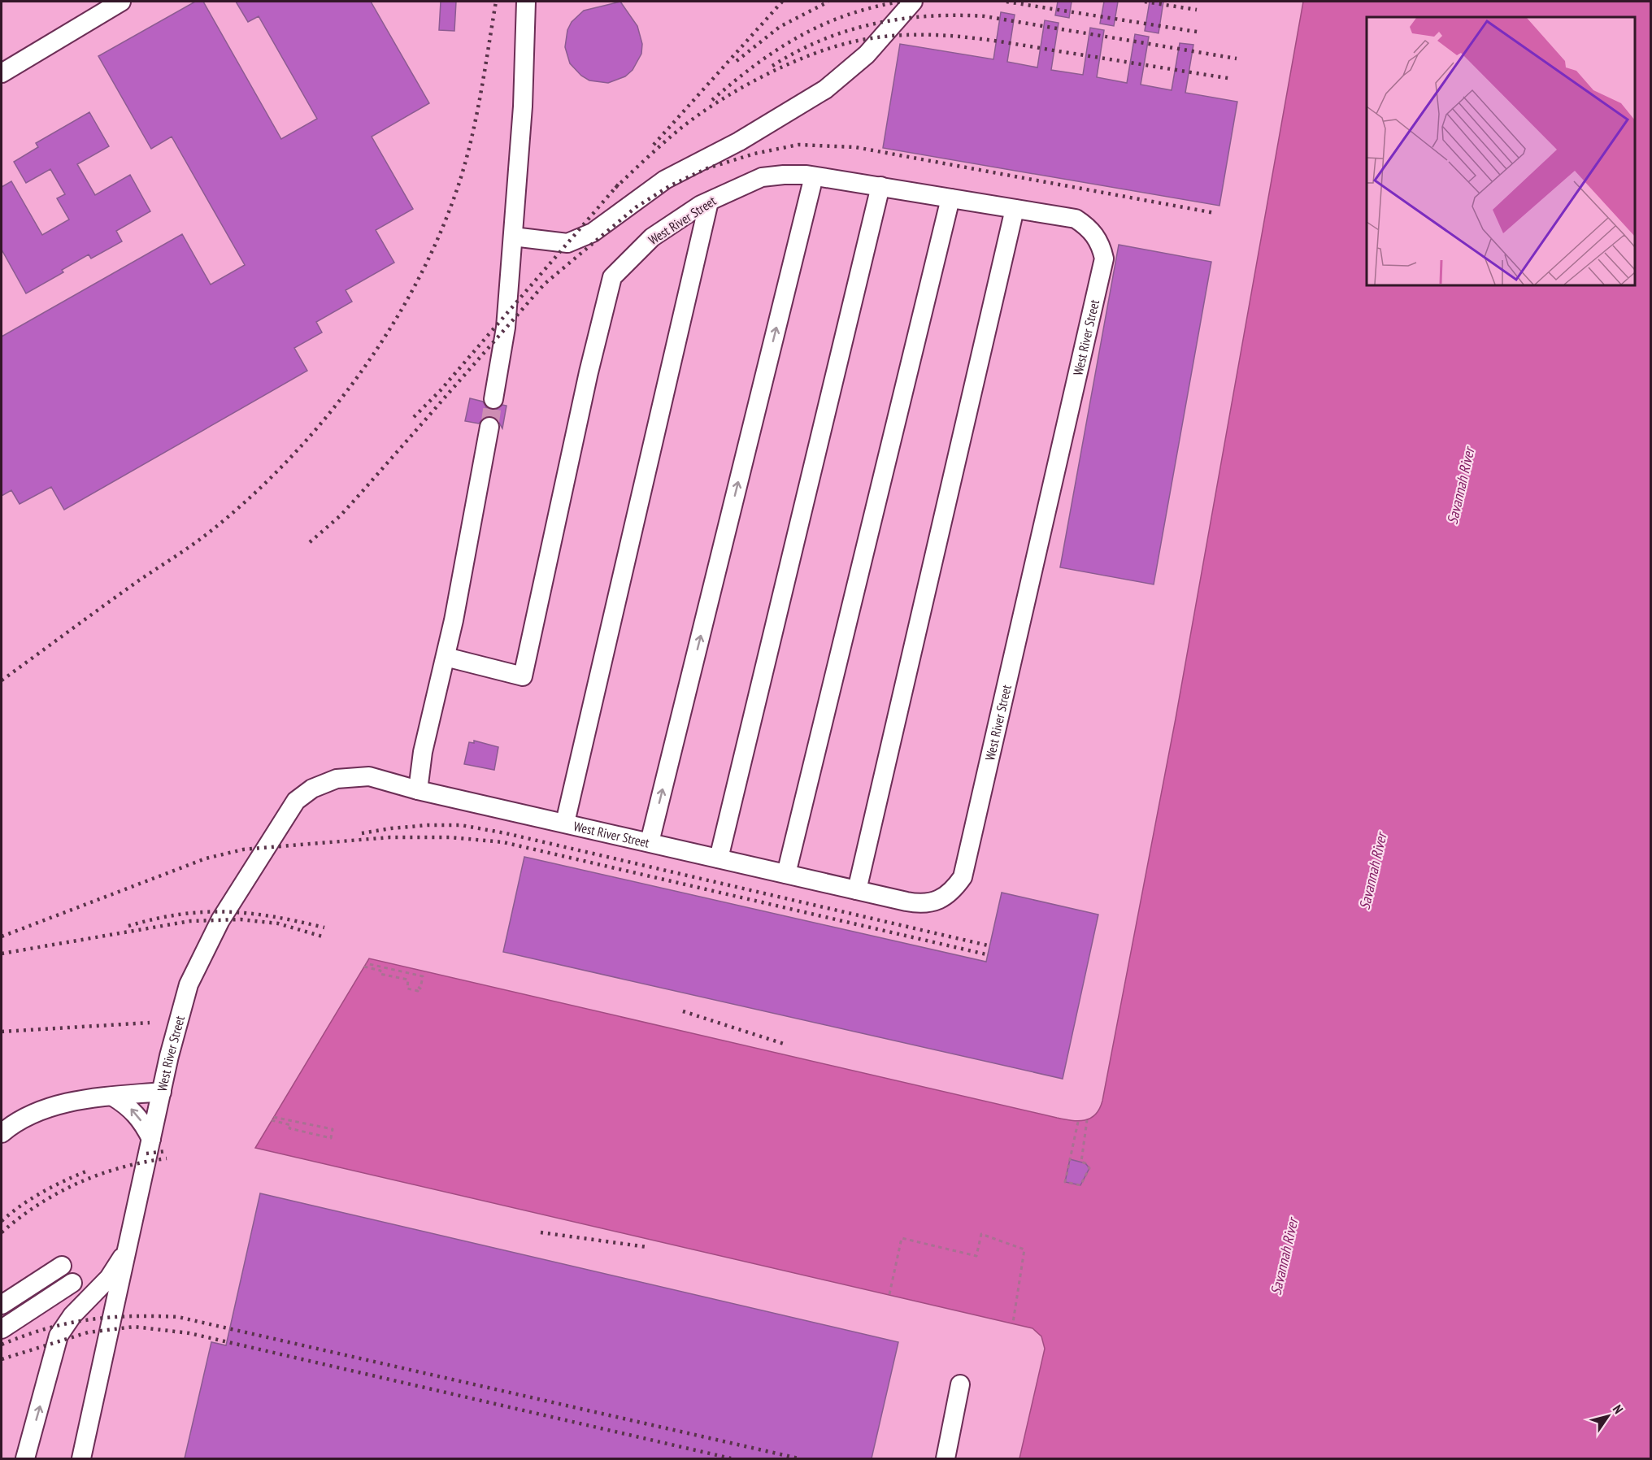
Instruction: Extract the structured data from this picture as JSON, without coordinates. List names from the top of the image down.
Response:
{
  "streets": {
    "street": ["West River Street"]
  },
  "water": ["Savannah River"],
  "north": "top right"
}
